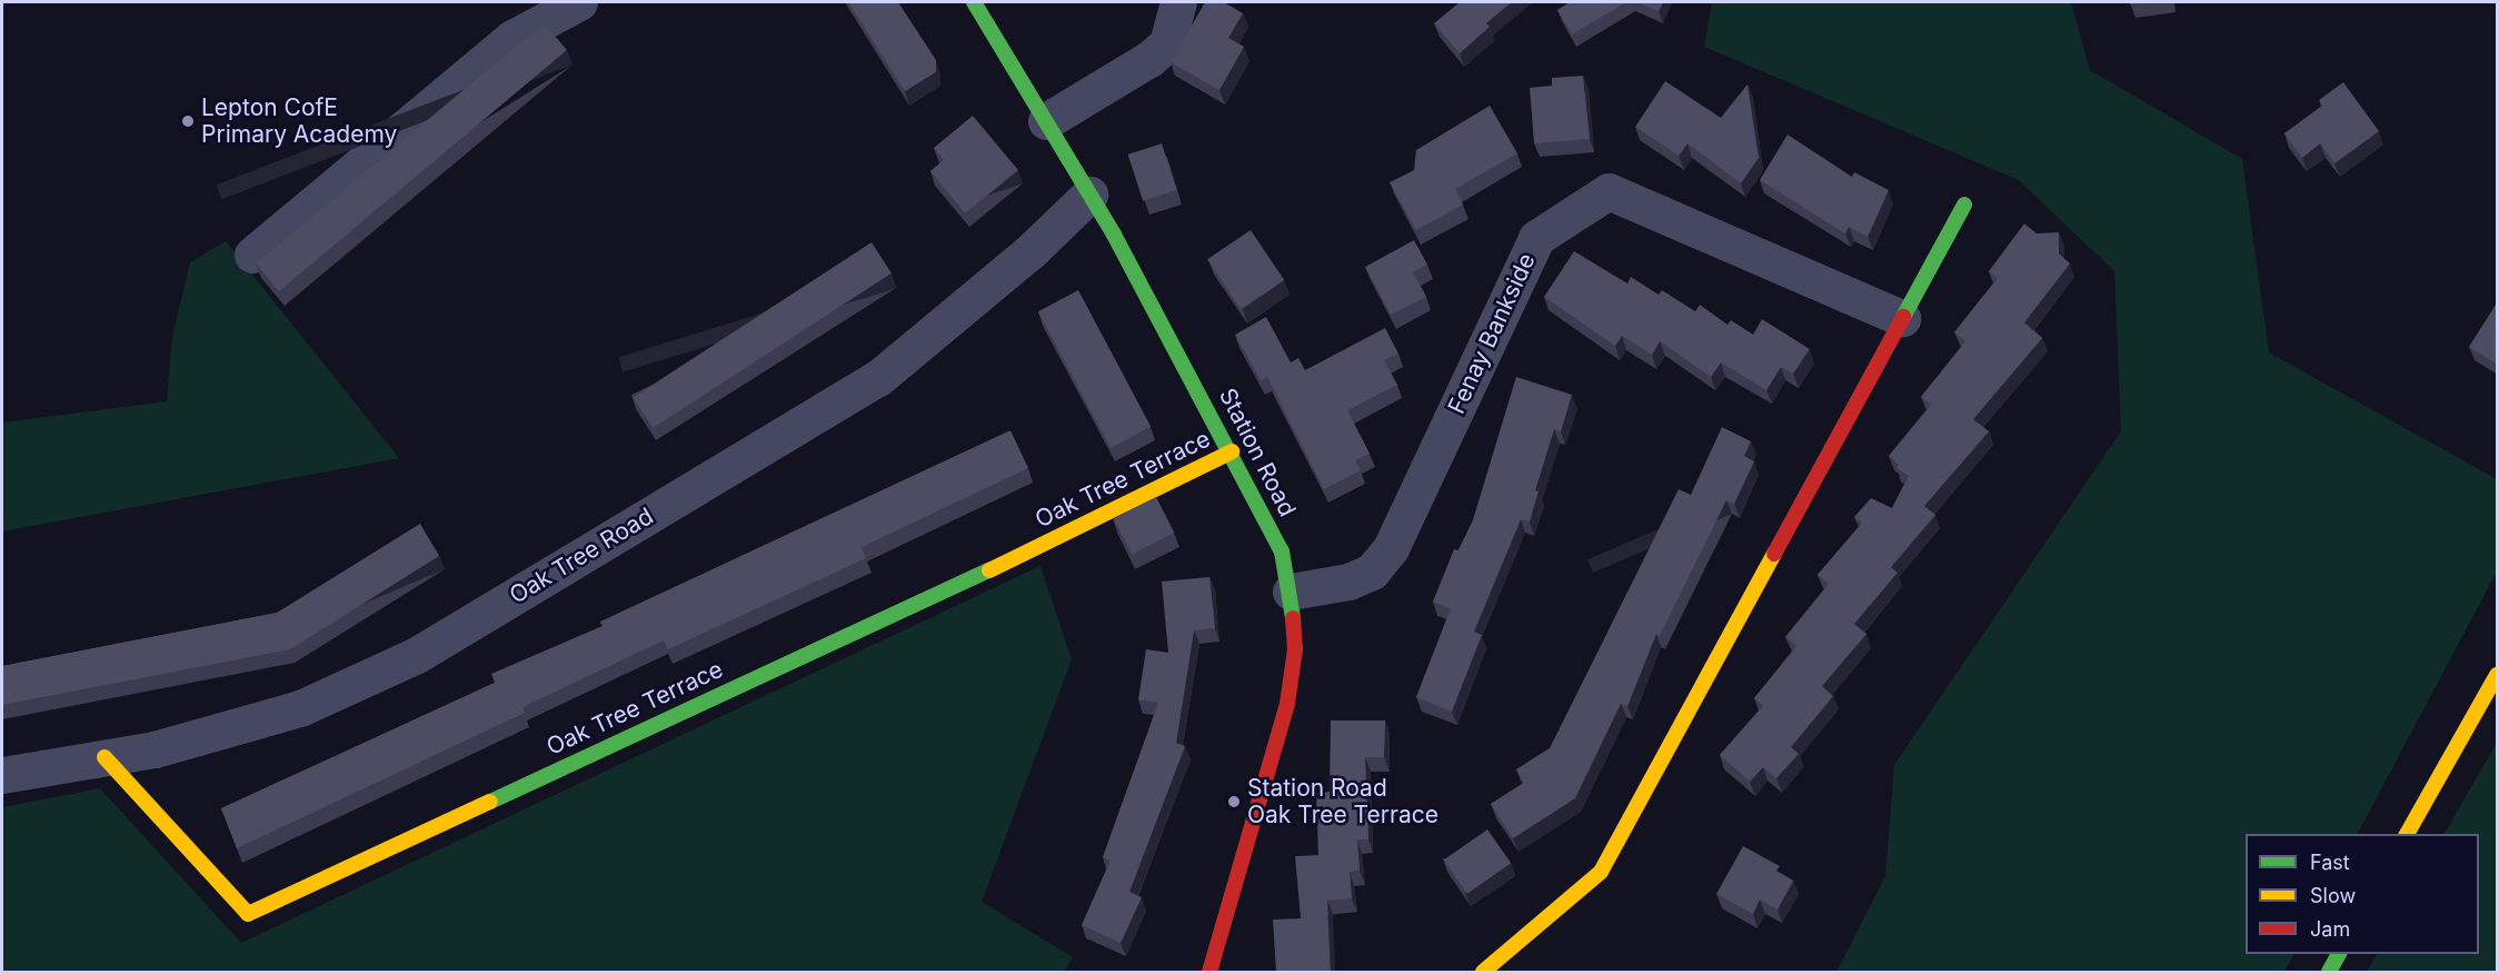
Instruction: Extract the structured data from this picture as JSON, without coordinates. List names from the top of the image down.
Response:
{
  "streets": {
    "main road": ["Station Road", "Oak Tree Terrace"],
    "street": ["Fenay Bankside", "Oak Tree Road"]
  },
  "crossings": [
    ["Fenay Bankside", "Station Road"],
    ["Station Road", "Oak Tree Terrace"],
    ["Station Road", "Oak Tree Road"],
    ["Oak Tree Terrace", "Oak Tree Road"]
  ],
  "places": ["Lepton CofE Primary Academy", "Station Road Oak Tree Terrace"],
  "legend": ["Fast", "Slow", "Jam"]
}
